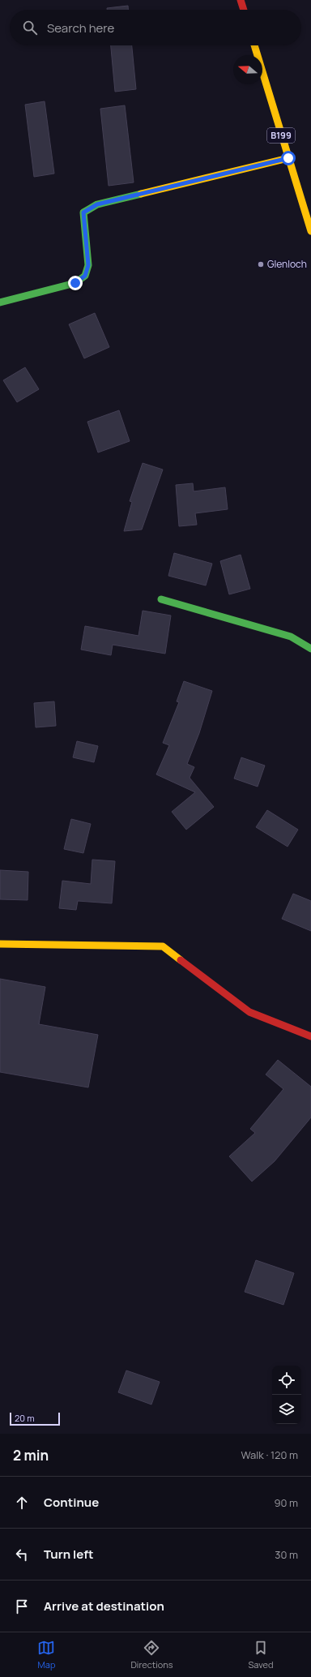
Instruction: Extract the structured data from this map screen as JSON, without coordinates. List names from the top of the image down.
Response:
{
  "streets": {
    "street": ["B199"]
  },
  "places": ["Glenloch"],
  "scale_bar": "20 m",
  "north": "left",
  "page": {
    "search": "Search here",
    "scale": "20 m",
    "heading": ["2 min", "Walk · 120 m"],
    "list": [
      ["Continue", "90 m"],
      ["Turn left", "30 m"],
      "Arrive at destination"
    ],
    "nav": ["Map", "Directions", "Saved"]
  }
}
